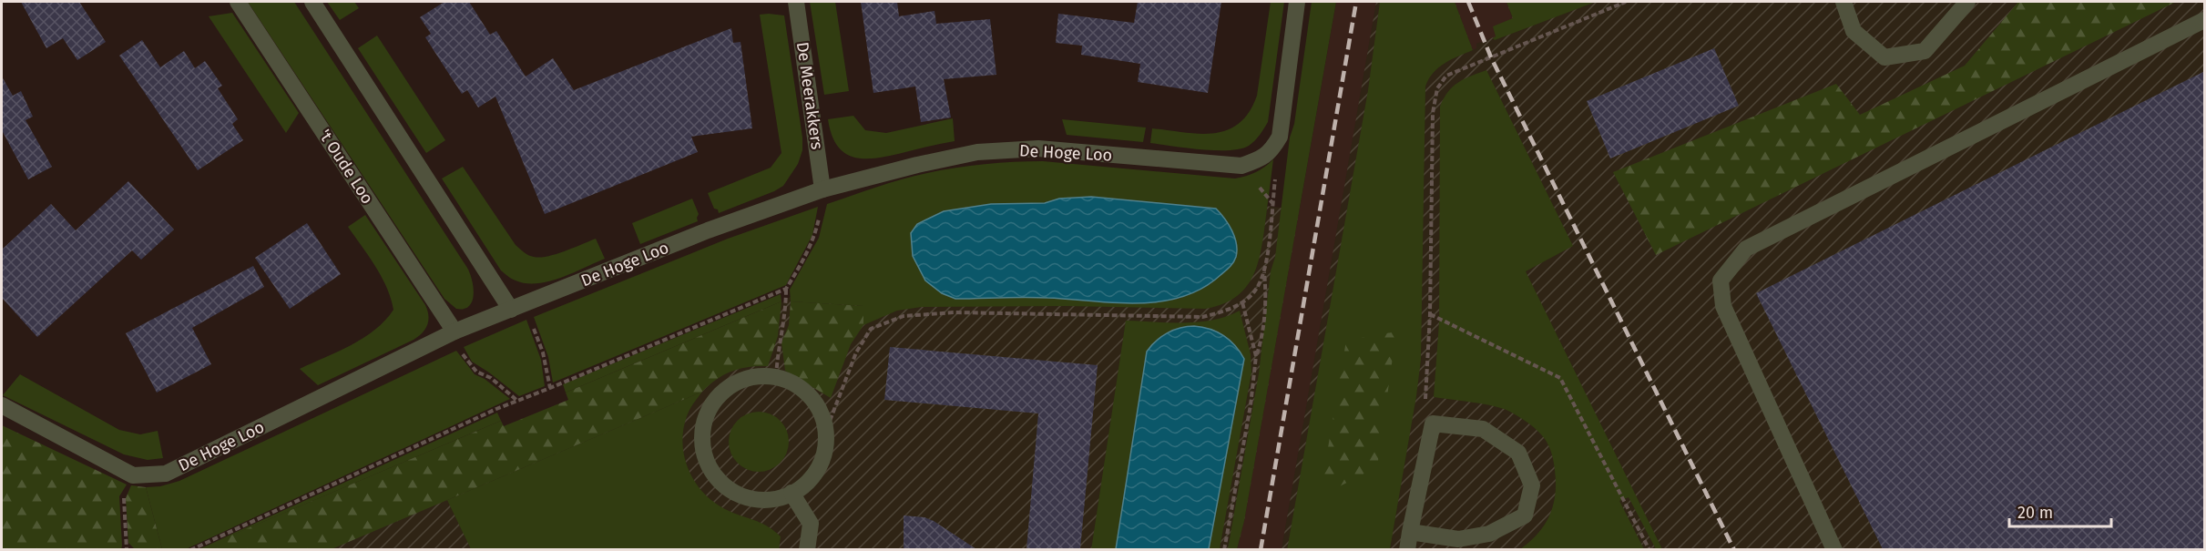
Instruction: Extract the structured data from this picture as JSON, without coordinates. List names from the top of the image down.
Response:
{
  "streets": {
    "street": ["De Meerakkers", "De Hoge Loo", "'t Oude Loo"]
  },
  "crossings": [
    ["De Meerakkers", "De Hoge Loo"],
    ["De Hoge Loo", "'t Oude Loo"]
  ],
  "scale_bar": "20 m"
}
